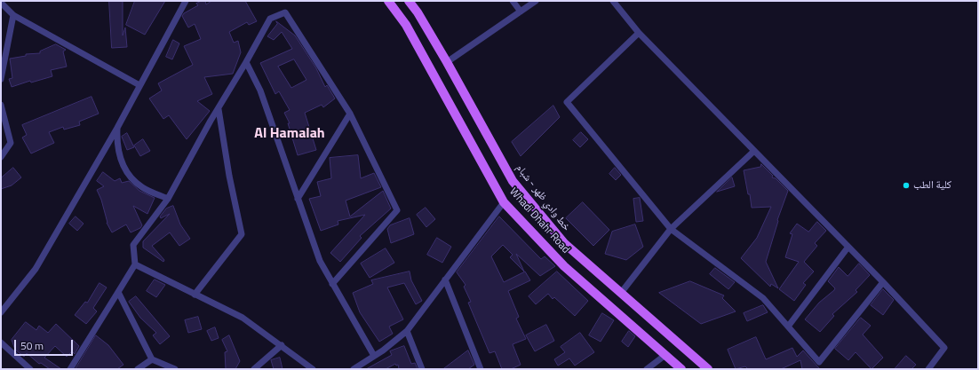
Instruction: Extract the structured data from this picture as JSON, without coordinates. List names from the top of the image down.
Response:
{
  "streets": {
    "main road": ["خط وادي ظهر - شبام", "Whadi Dhahr Road"]
  },
  "districts": ["Al Hamalah"],
  "places": ["كلية الطب"],
  "scale_bar": "50 m"
}
